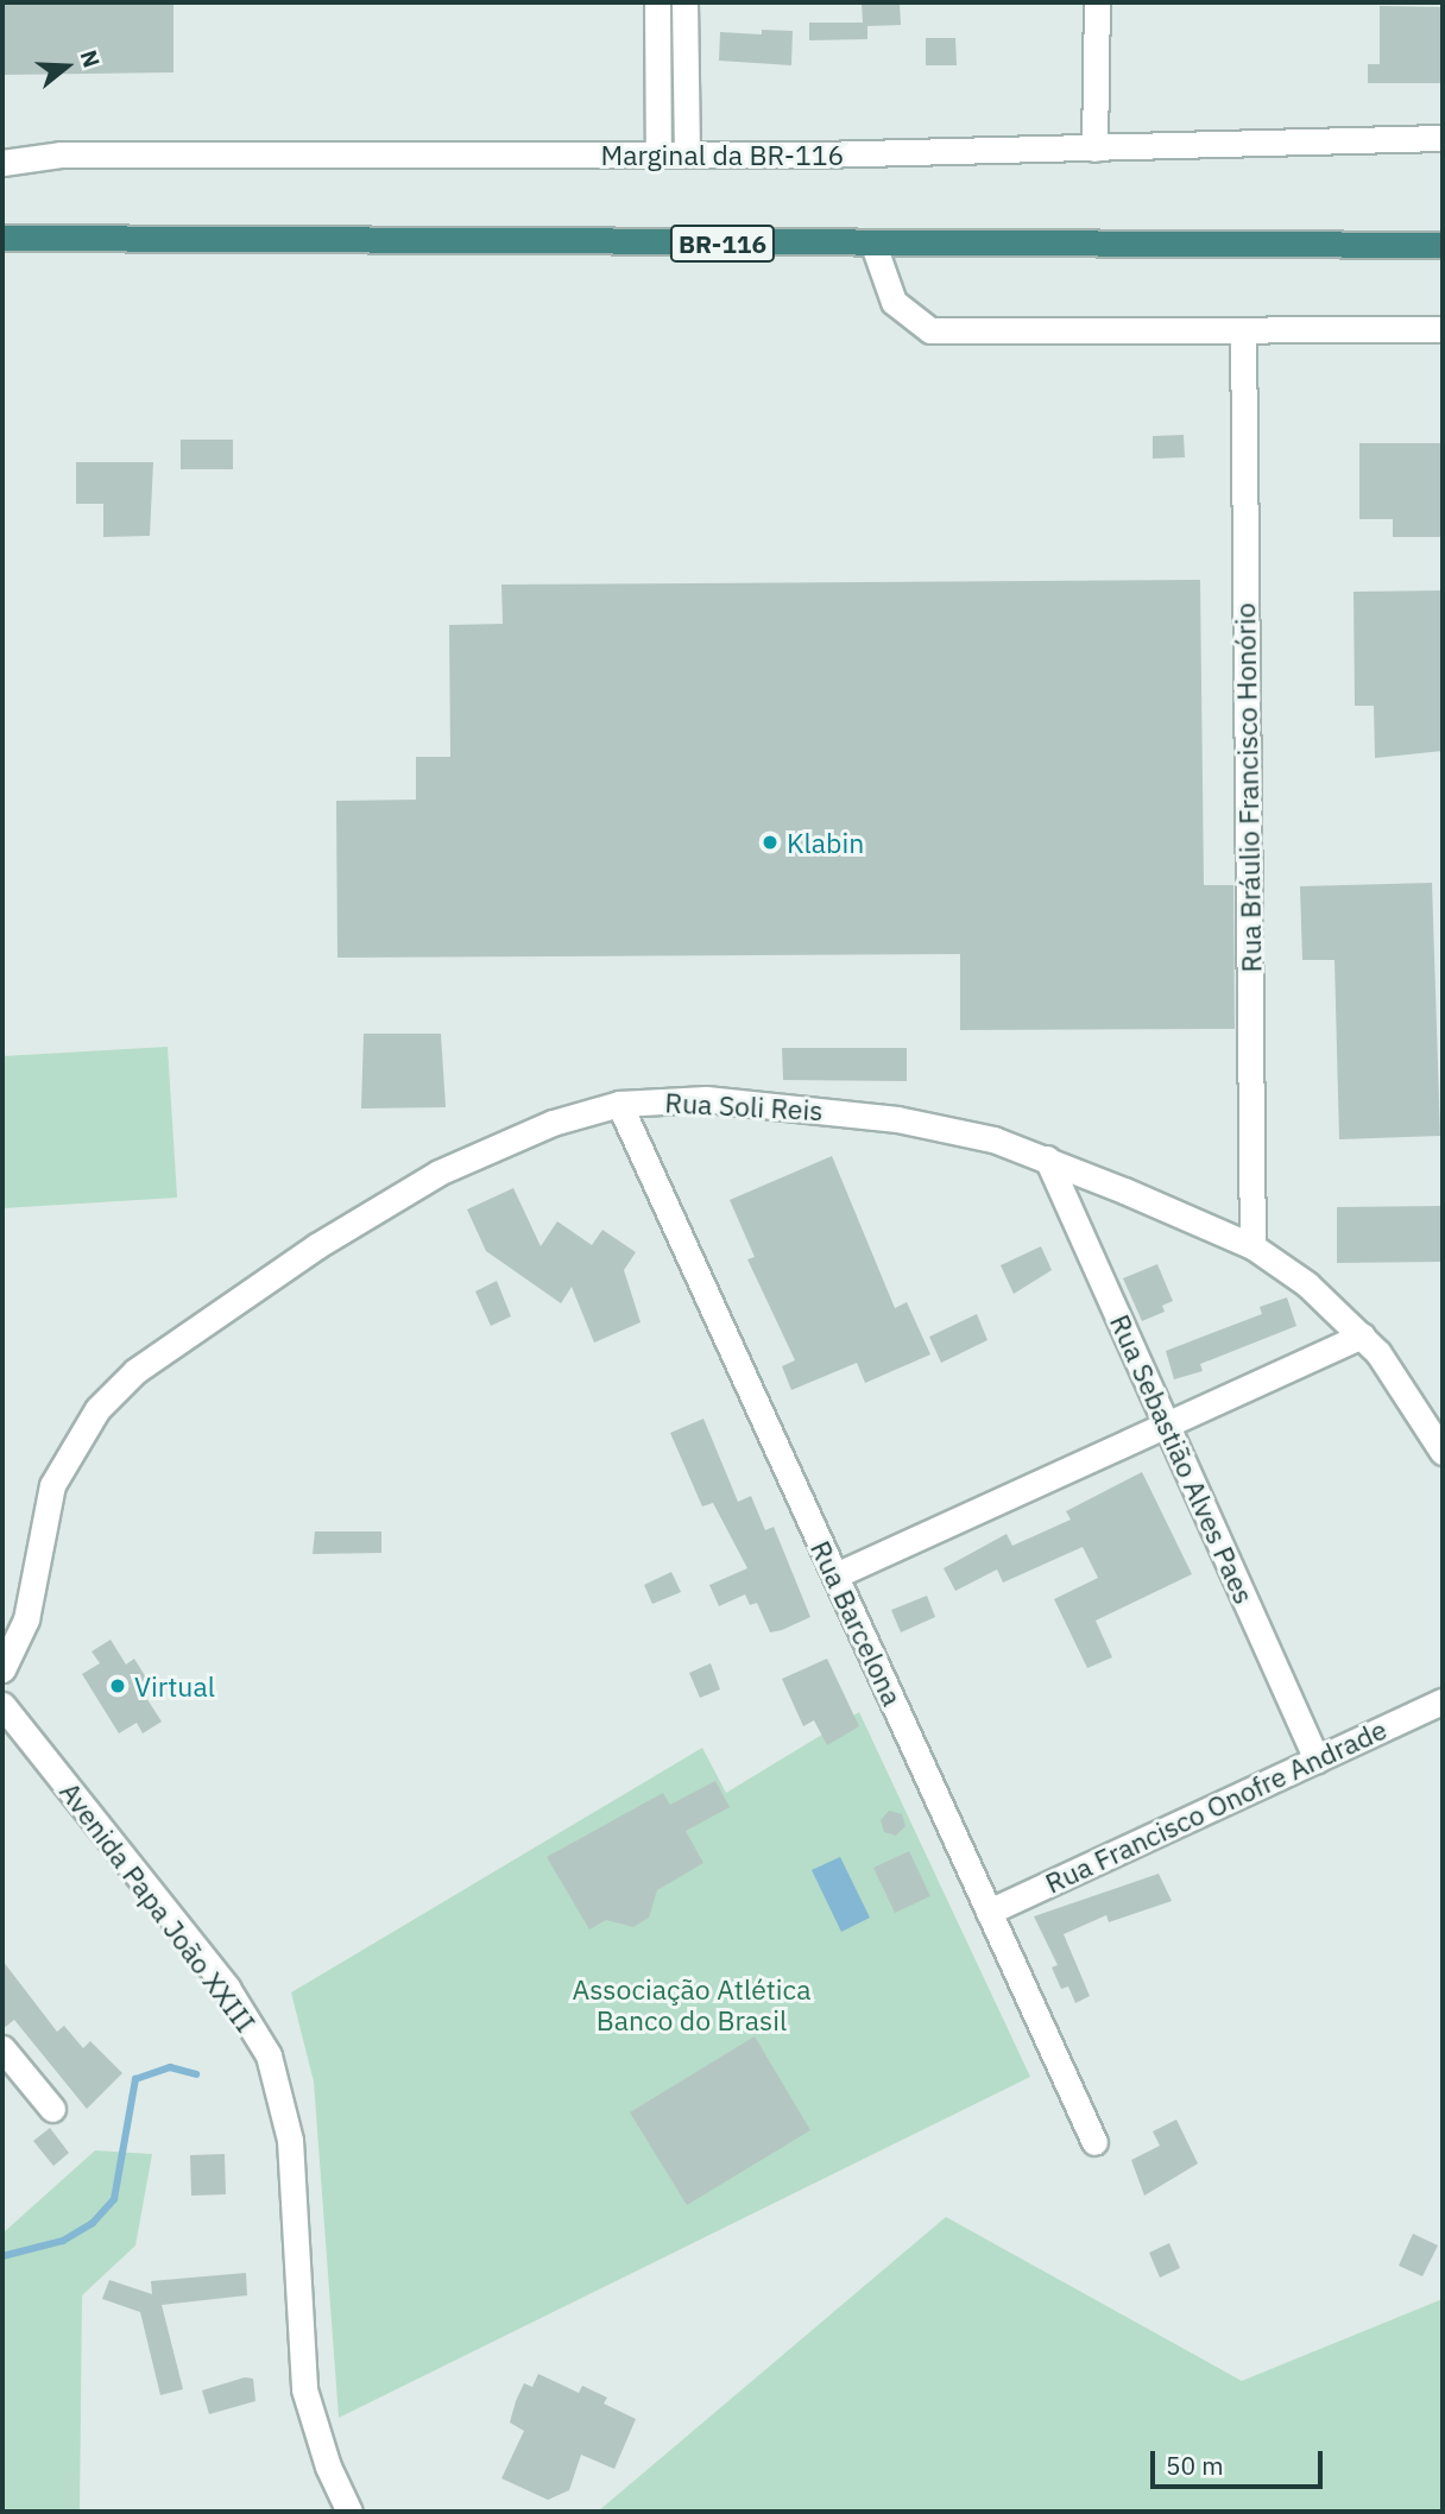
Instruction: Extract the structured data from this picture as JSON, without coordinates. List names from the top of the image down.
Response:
{
  "streets": {
    "highway": ["BR-116"],
    "street": [
      "Marginal da BR-116",
      "Rua Bráulio Francisco Honório",
      "Rua Soli Reis",
      "Rua Sebastião Alves Paes",
      "Rua Barcelona",
      "Rua Francisco Onofre Andrade",
      "Avenida Papa João XXIII"
    ]
  },
  "crossings": [
    ["Rua Bráulio Francisco Honório", "Rua Soli Reis"],
    ["Rua Soli Reis", "Rua Sebastião Alves Paes"],
    ["Rua Soli Reis", "Rua Barcelona"],
    ["Rua Sebastião Alves Paes", "Rua Francisco Onofre Andrade"],
    ["Rua Barcelona", "Rua Francisco Onofre Andrade"]
  ],
  "parks": ["Associação Atlética Banco do Brasil"],
  "places": ["Klabin", "Virtual"],
  "scale_bar": "50 m",
  "north": "right"
}
